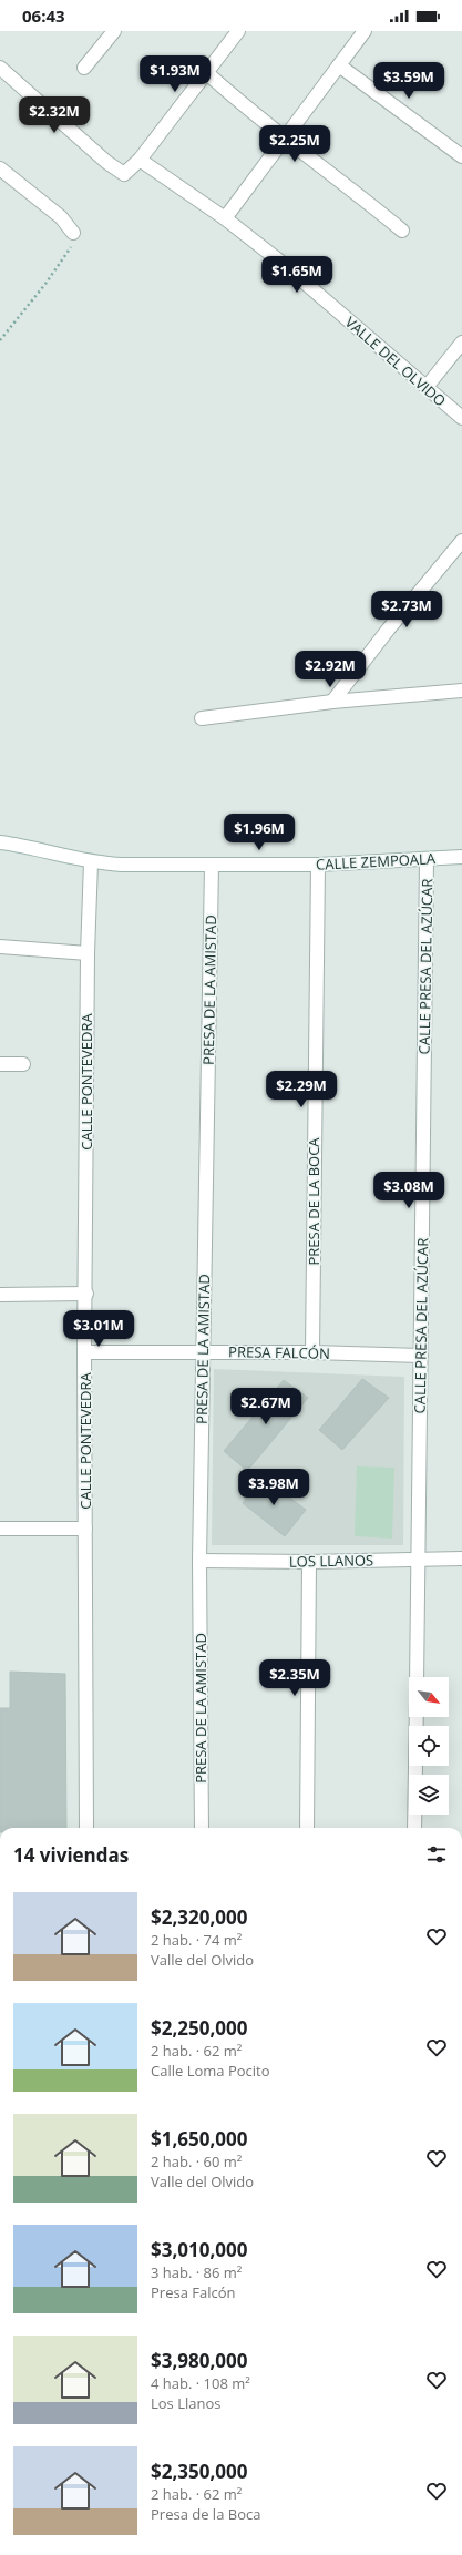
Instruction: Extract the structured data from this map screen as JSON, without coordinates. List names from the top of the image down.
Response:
{
  "streets": {
    "street": [
      "VALLE DEL OLVIDO",
      "CALLE ZEMPOALA",
      "CALLE PRESA DEL AZÚCAR",
      "PRESA DE LA AMISTAD",
      "CALLE PONTEVEDRA",
      "PRESA DE LA BOCA",
      "PRESA FALCÓN",
      "LOS LLANOS"
    ]
  },
  "crossings": [
    ["CALLE ZEMPOALA", "CALLE PRESA DEL AZÚCAR"],
    ["CALLE ZEMPOALA", "PRESA DE LA AMISTAD"],
    ["CALLE ZEMPOALA", "CALLE PONTEVEDRA"],
    ["CALLE ZEMPOALA", "PRESA DE LA BOCA"],
    ["CALLE PRESA DEL AZÚCAR", "PRESA FALCÓN"],
    ["CALLE PRESA DEL AZÚCAR", "LOS LLANOS"],
    ["PRESA DE LA AMISTAD", "PRESA FALCÓN"],
    ["PRESA DE LA AMISTAD", "LOS LLANOS"],
    ["CALLE PONTEVEDRA", "PRESA FALCÓN"],
    ["PRESA DE LA BOCA", "PRESA FALCÓN"]
  ],
  "north": "bottom right",
  "page": {
    "status": "06:43",
    "price": [
      "$1.93M",
      "$3.59M",
      "$2.32M",
      "$2.25M",
      "$1.65M",
      "$2.73M",
      "$2.92M",
      "$1.96M",
      "$2.29M",
      "$3.08M",
      "$3.01M",
      "$2.67M",
      "$3.98M",
      "$2.35M"
    ],
    "heading": "14 viviendas",
    "list": [
      {
        "name": "$2,320,000",
        "note": "2 hab. · 74 m² · Valle del Olvido"
      },
      {
        "name": "$2,250,000",
        "note": "2 hab. · 62 m² · Calle Loma Pocito"
      },
      {
        "name": "$1,650,000",
        "note": "2 hab. · 60 m² · Valle del Olvido"
      },
      {
        "name": "$3,010,000",
        "note": "3 hab. · 86 m² · Presa Falcón"
      },
      {
        "name": "$3,980,000",
        "note": "4 hab. · 108 m² · Los Llanos"
      },
      {
        "name": "$2,350,000",
        "note": "2 hab. · 62 m² · Presa de la Boca"
      }
    ]
  }
}
